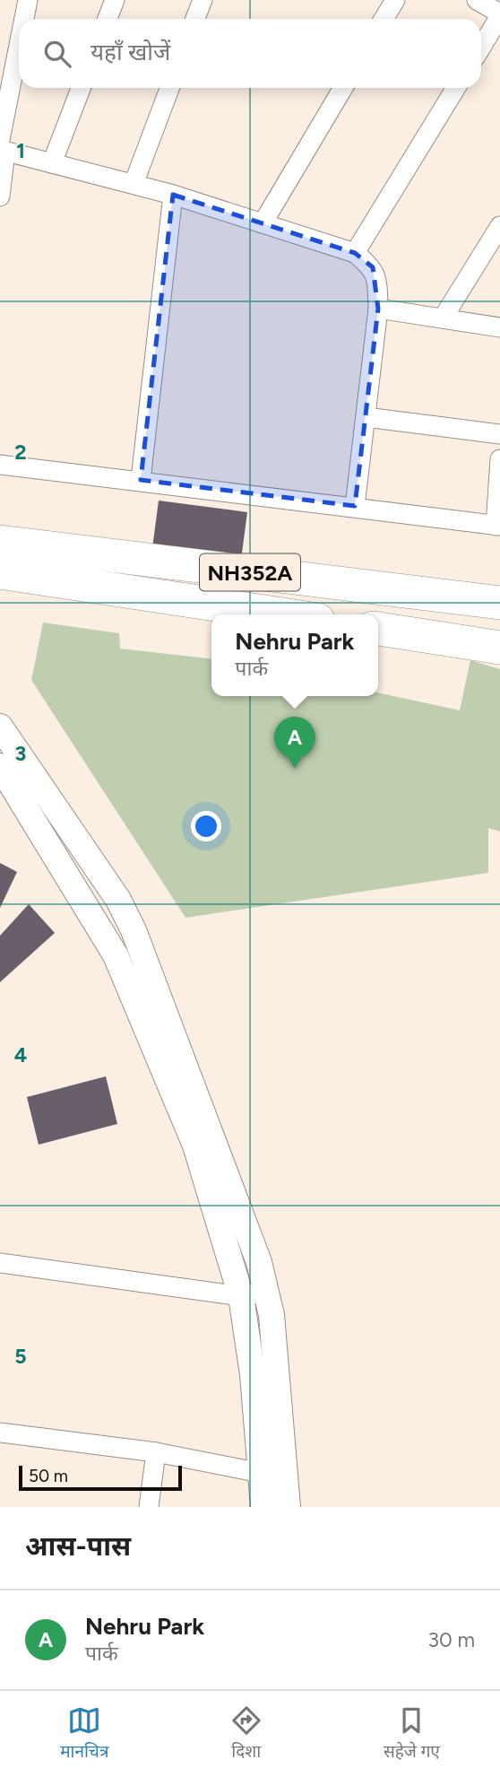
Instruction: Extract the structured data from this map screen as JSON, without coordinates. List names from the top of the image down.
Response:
{
  "streets": {
    "highway": ["NH352A"]
  },
  "scale_bar": "50 m",
  "page": {
    "search": "यहाँ खोजें",
    "popup": ["Nehru Park", "पार्क"],
    "pins": "A",
    "scale": "50 m",
    "heading": "आस-पास",
    "list": [
      {
        "mark": "A",
        "name": "Nehru Park",
        "note": "पार्क",
        "value": "30 m"
      }
    ],
    "nav": ["मानचित्र", "दिशा", "सहेजे गए"]
  },
  "grid": {
    "rows": [
      "1",
      "2",
      "3",
      "4",
      "5"
    ]
  }
}
